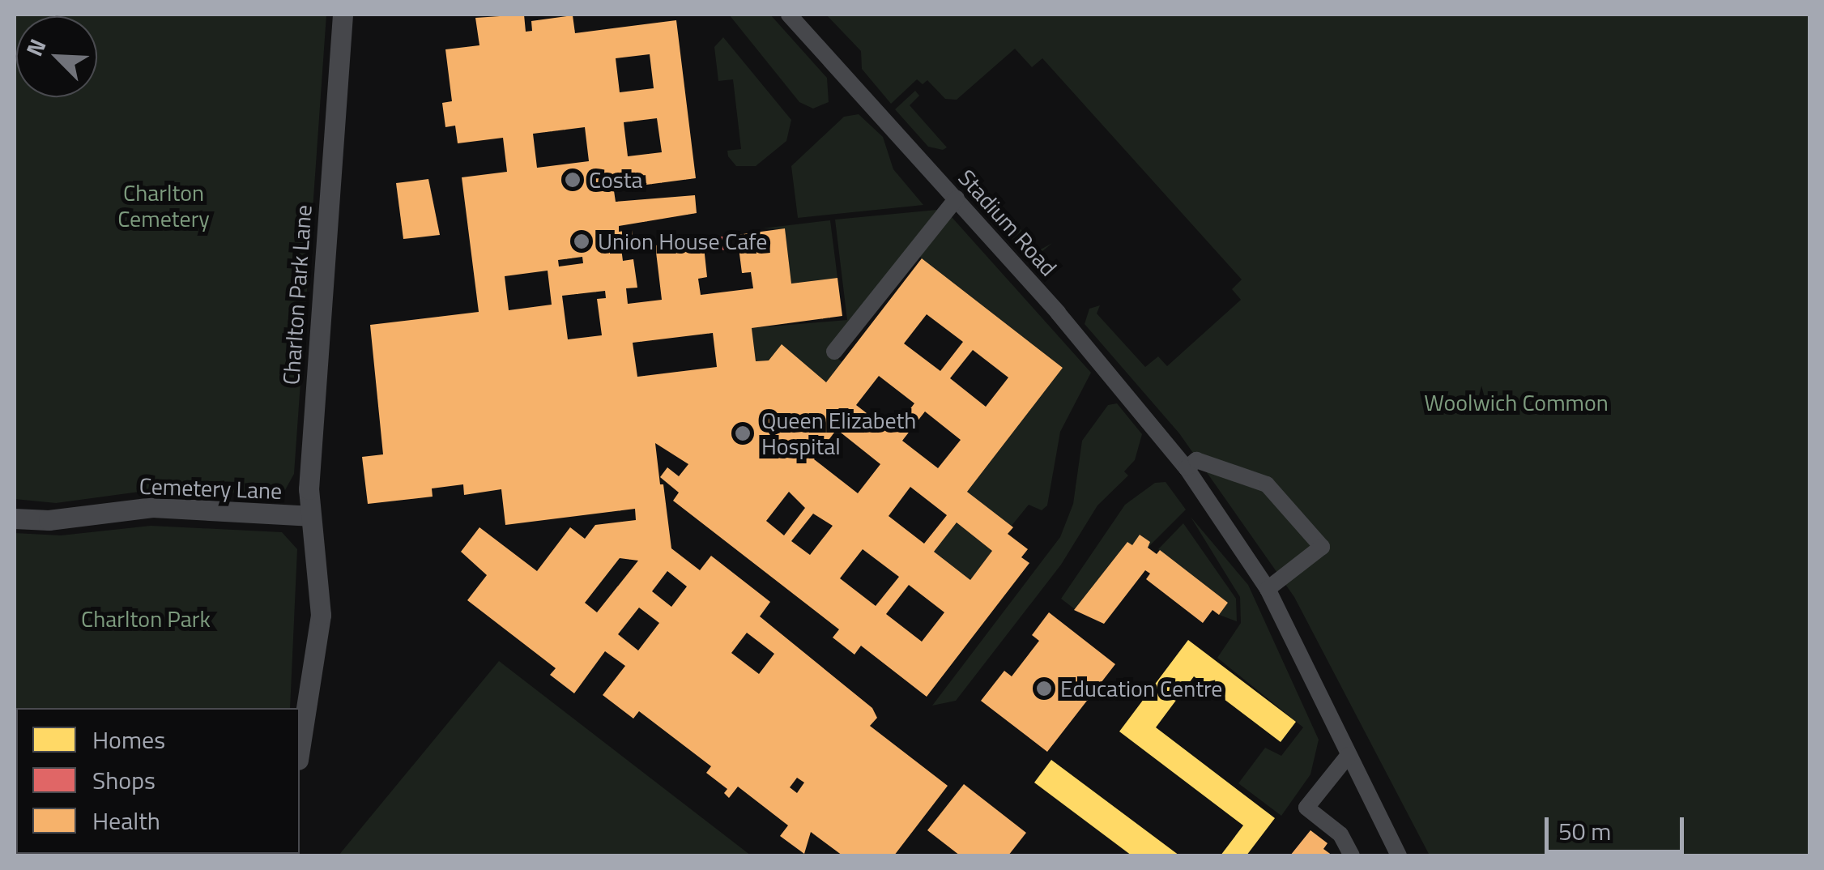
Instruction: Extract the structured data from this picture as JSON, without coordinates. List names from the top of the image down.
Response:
{
  "streets": {
    "street": ["Stadium Road", "Charlton Park Lane", "Cemetery Lane"]
  },
  "crossings": [
    ["Charlton Park Lane", "Cemetery Lane"]
  ],
  "parks": ["Charlton Cemetery", "Woolwich Common", "Charlton Park"],
  "places": [
    "Costa",
    "Union House Cafe",
    "Queen Elizabeth Hospital",
    "Education Centre"
  ],
  "legend": ["Homes", "Shops", "Health"],
  "scale_bar": "50 m",
  "north": "top left"
}
